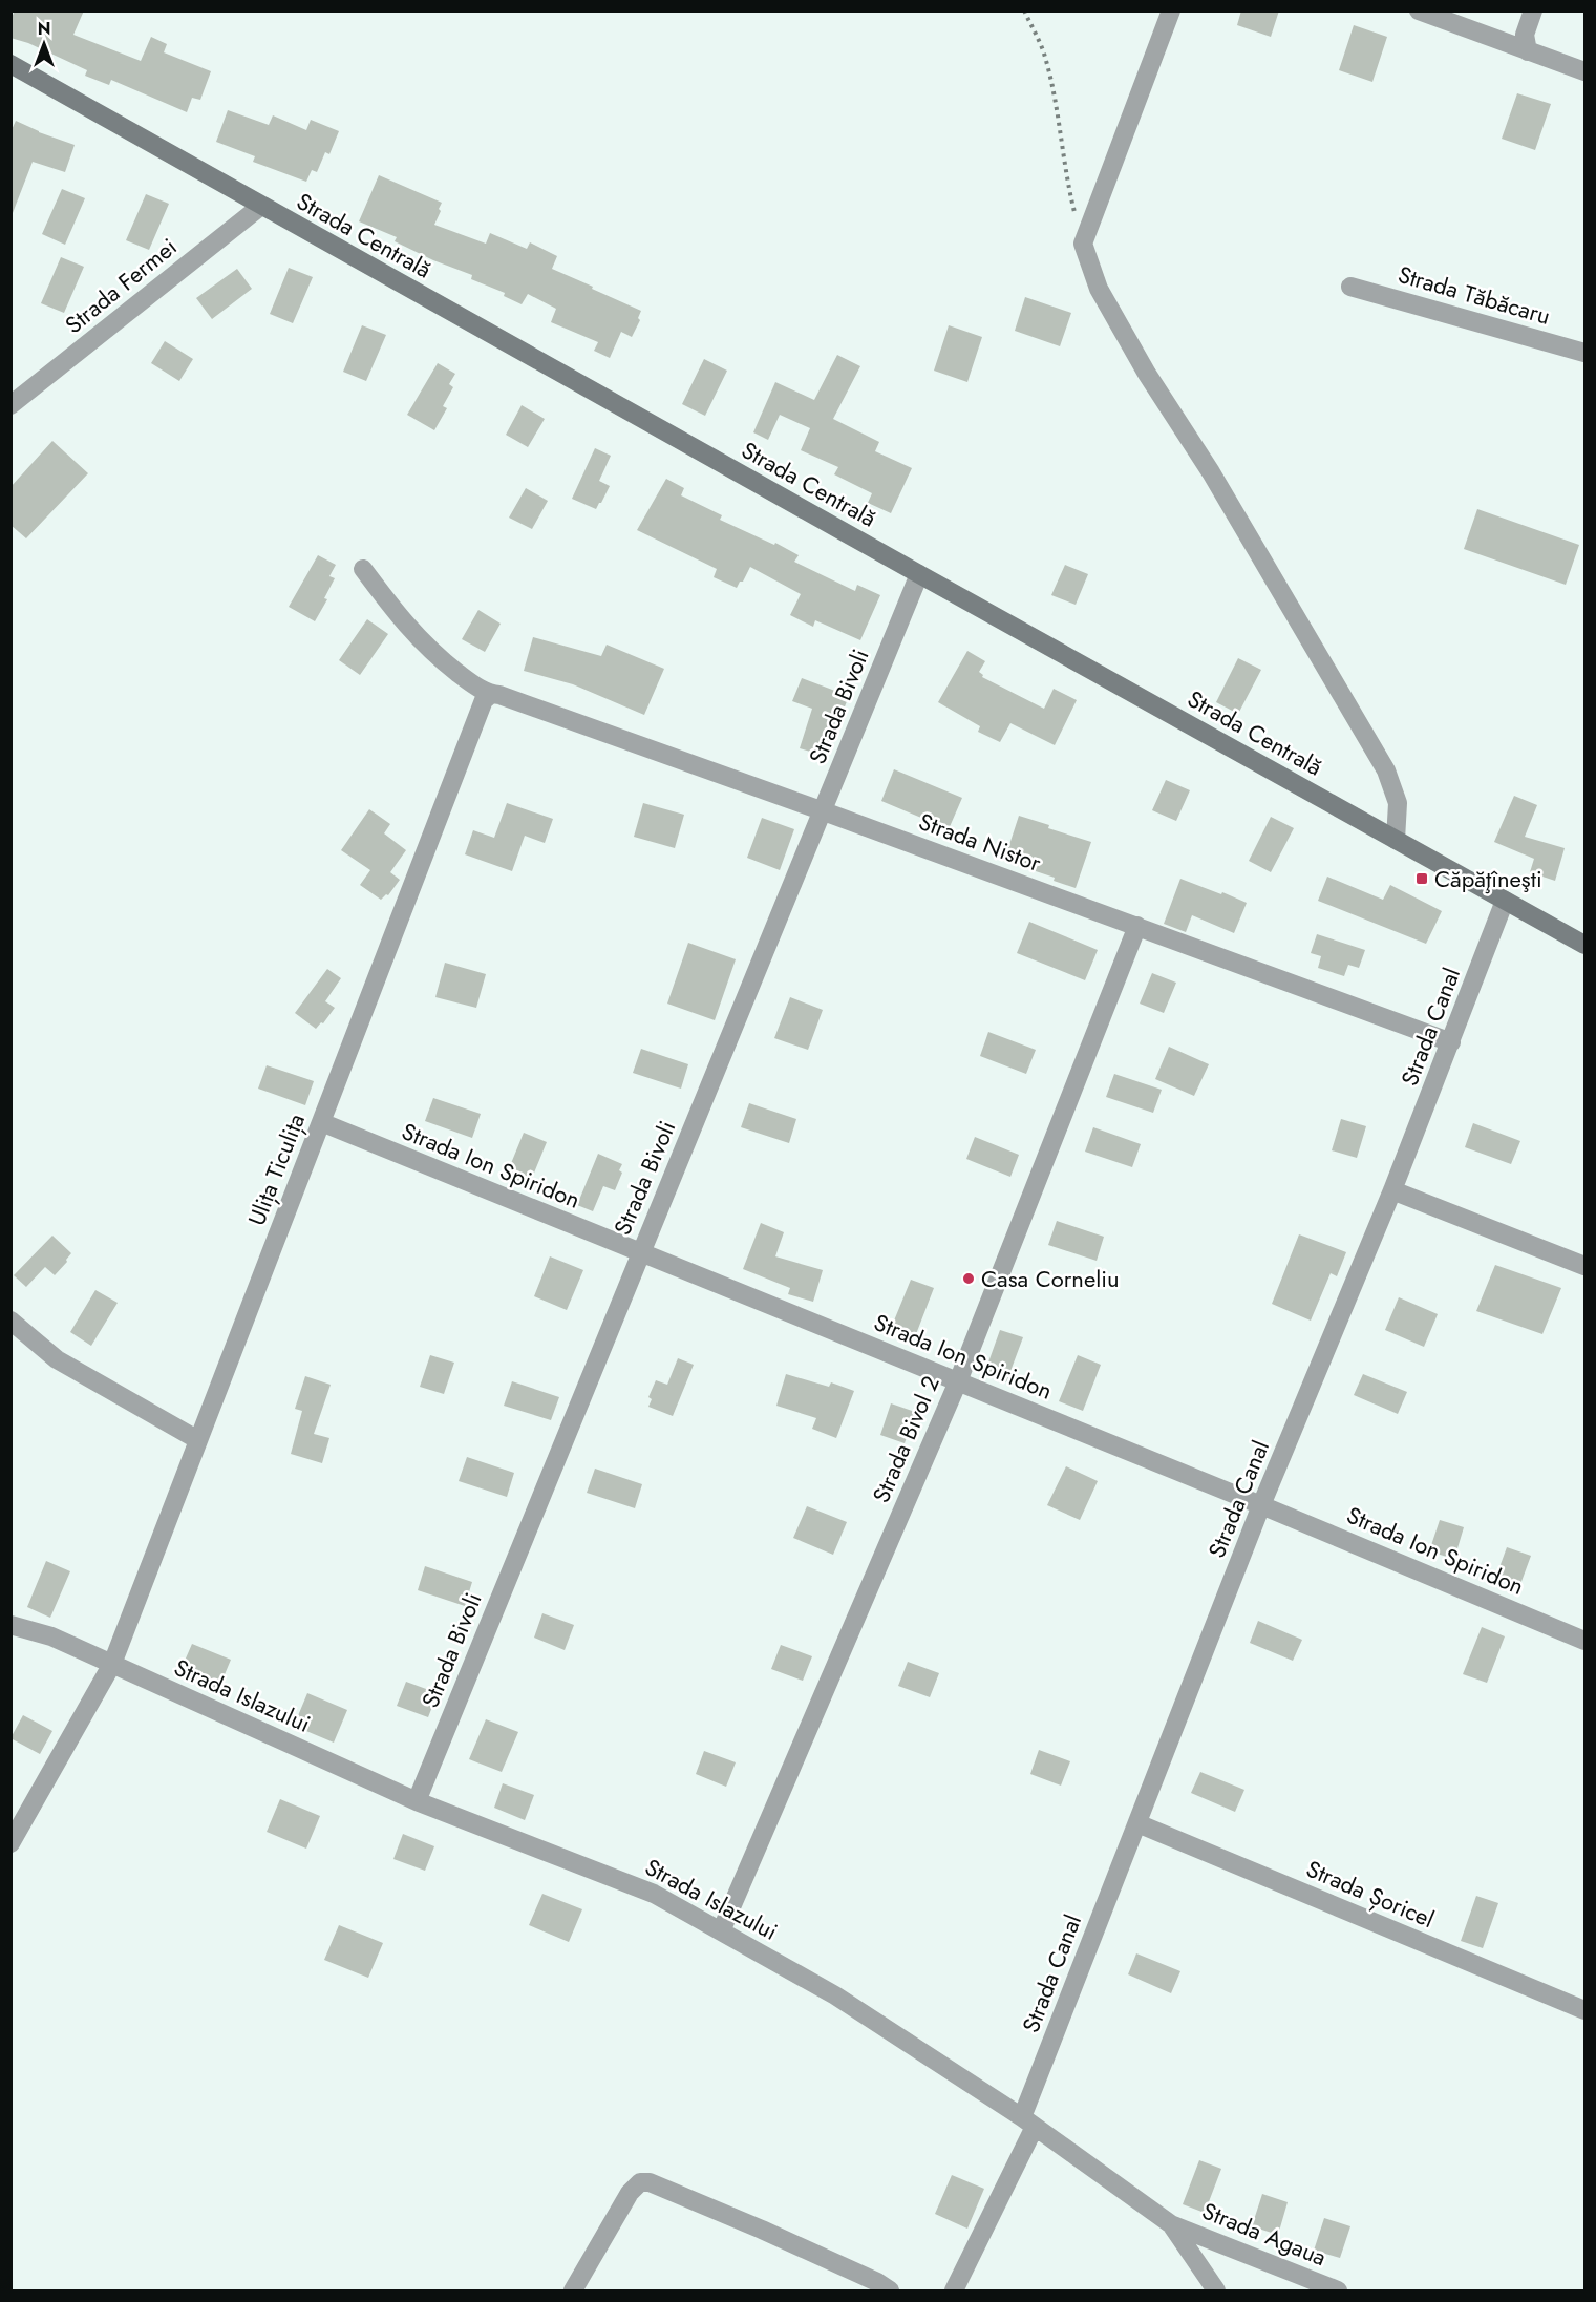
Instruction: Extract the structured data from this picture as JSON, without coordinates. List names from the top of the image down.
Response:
{
  "streets": {
    "main road": ["Strada Centrală"],
    "street": [
      "Strada Fermei",
      "Strada Tăbăcaru",
      "Strada Bivoli",
      "Strada Nistor",
      "Strada Canal",
      "Strada Ion Spiridon",
      "Ulița Ticulița",
      "Strada Bivol 2",
      "Strada Islazului",
      "Strada Șoricel",
      "Strada Agaua"
    ]
  },
  "crossings": [
    ["Strada Centrală", "Strada Fermei"],
    ["Strada Centrală", "Strada Bivoli"],
    ["Strada Centrală", "Strada Canal"],
    ["Strada Bivoli", "Strada Nistor"],
    ["Strada Bivoli", "Strada Ion Spiridon"],
    ["Strada Bivoli", "Strada Islazului"],
    ["Strada Nistor", "Strada Canal"],
    ["Strada Nistor", "Ulița Ticulița"],
    ["Strada Nistor", "Strada Bivol 2"],
    ["Strada Canal", "Strada Ion Spiridon"],
    ["Strada Canal", "Strada Islazului"],
    ["Strada Canal", "Strada Șoricel"],
    ["Strada Ion Spiridon", "Ulița Ticulița"],
    ["Strada Ion Spiridon", "Strada Bivol 2"],
    ["Ulița Ticulița", "Strada Islazului"],
    ["Strada Bivol 2", "Strada Islazului"],
    ["Strada Islazului", "Strada Agaua"]
  ],
  "places": {
    "transit": ["Căpăţîneşti"],
    "other": ["Casa Corneliu"]
  },
  "north": "top"
}
